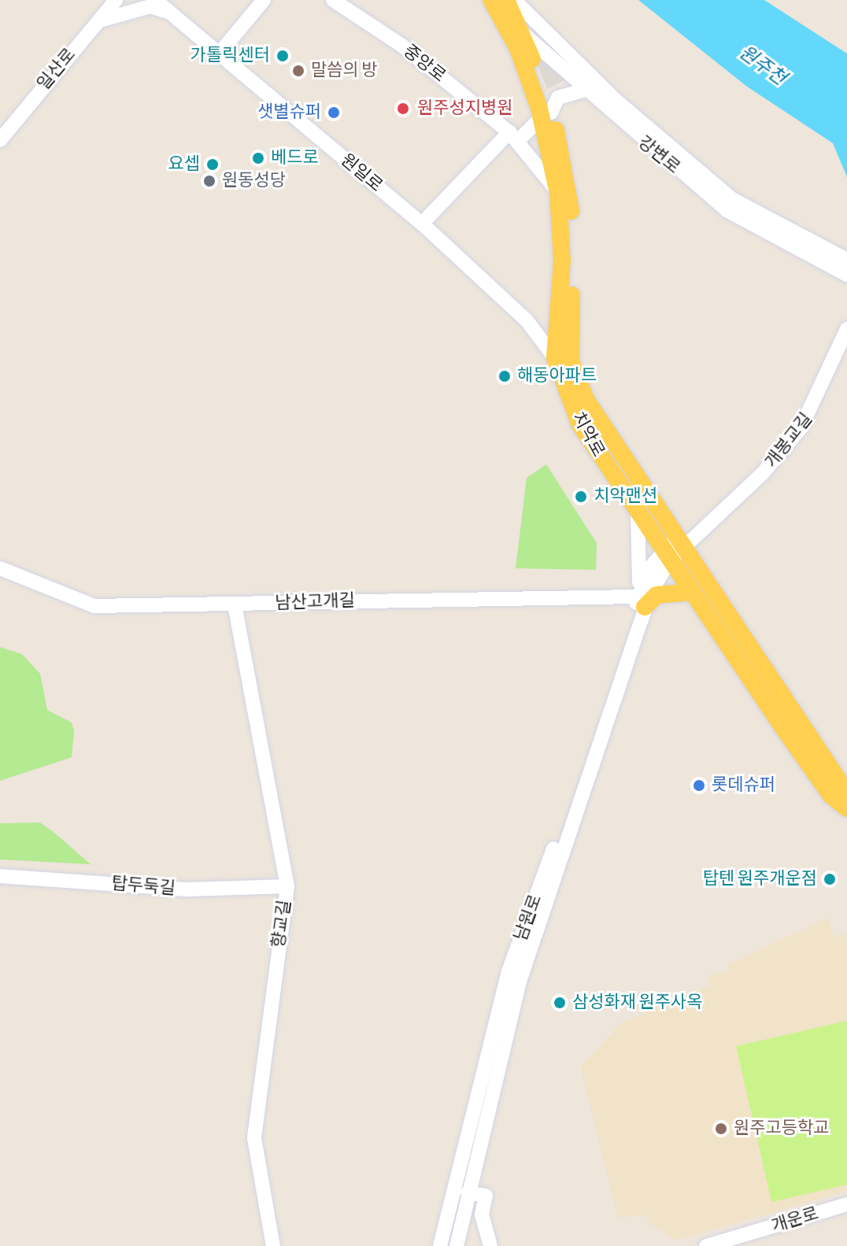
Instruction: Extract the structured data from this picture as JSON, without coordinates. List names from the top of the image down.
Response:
{
  "streets": {
    "main road": ["강변로", "치악로"],
    "street": [
      "중앙로",
      "일산로",
      "원일로",
      "개봉교길",
      "남산고개길",
      "탑두둑길",
      "남원로",
      "향교길",
      "개운로"
    ]
  },
  "crossings": [
    ["중앙로", "치악로"],
    ["강변로", "치악로"],
    ["원일로", "치악로"],
    ["치악로", "개봉교길"],
    ["치악로", "남원로"],
    ["개봉교길", "남원로"],
    ["남산고개길", "남원로"],
    ["남산고개길", "향교길"],
    ["탑두둑길", "향교길"]
  ],
  "water": ["원주천"],
  "places": [
    "가톨릭센터",
    "말씀의 방",
    "원주성지병원",
    "샛별슈퍼",
    "베드로",
    "요셉",
    "원동성당",
    "해동아파트",
    "치악맨션",
    "롯데슈퍼",
    "탑텐 원주개운점",
    "삼성화재 원주사옥",
    "원주고등학교"
  ]
}
